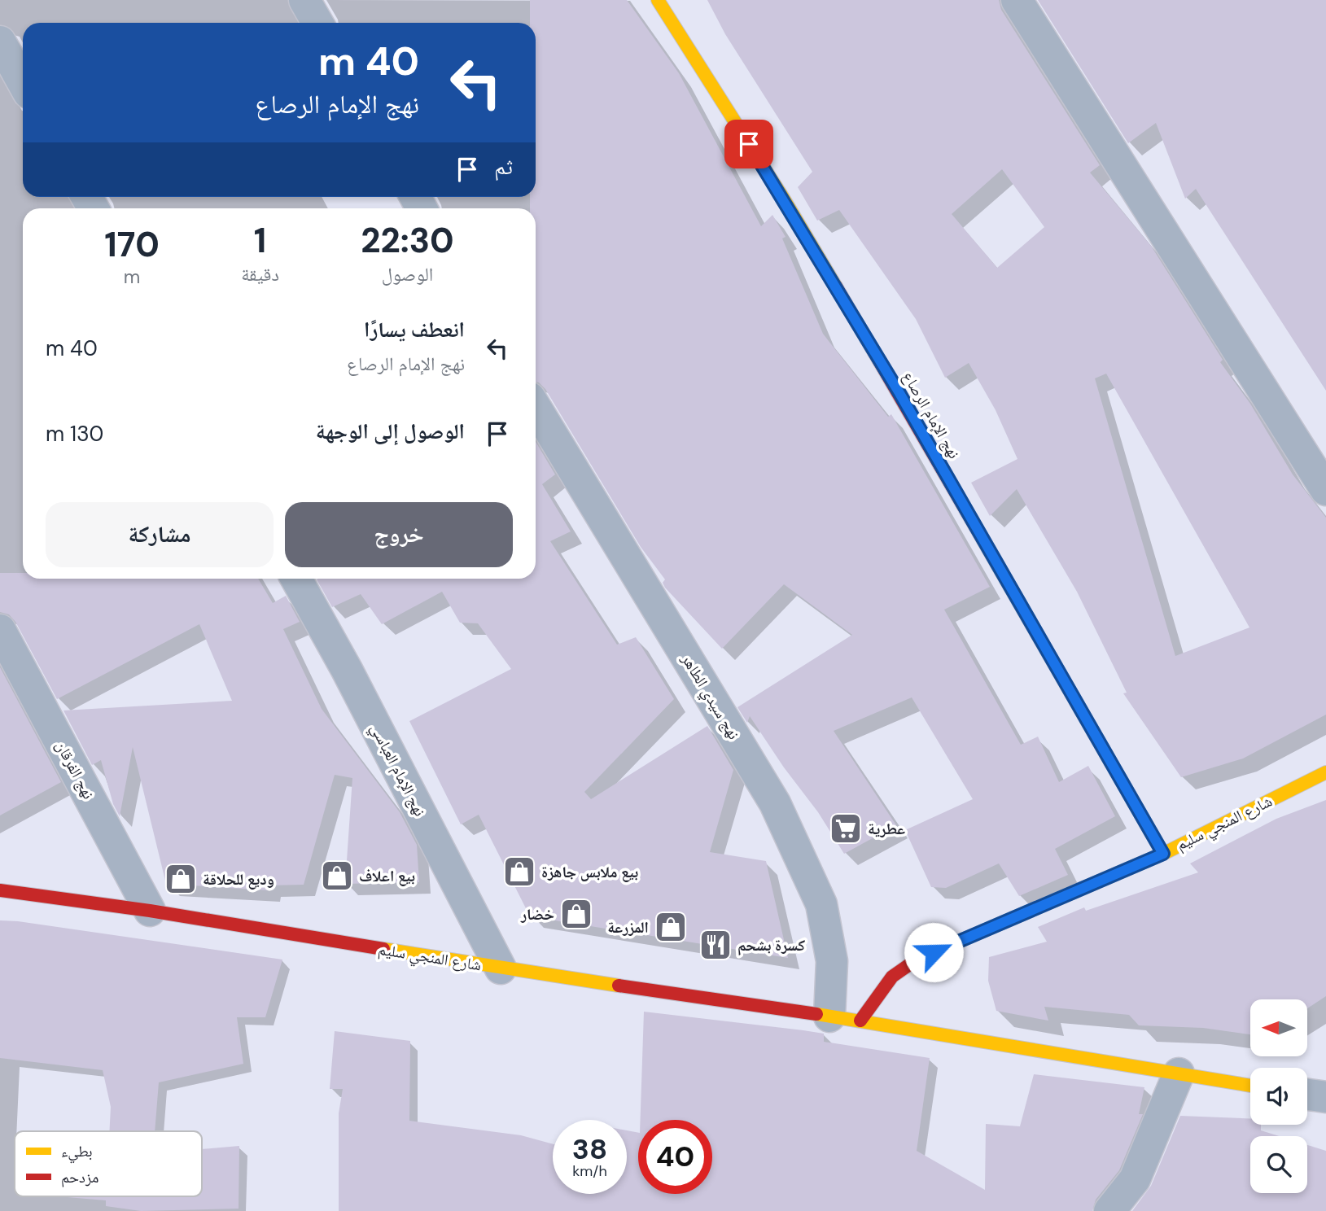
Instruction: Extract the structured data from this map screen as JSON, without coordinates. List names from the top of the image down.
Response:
{
  "streets": {
    "street": [
      "نهج الإمام الرصاع",
      "نهج سيدي الطاهر",
      "نهج الفرقان",
      "نهج الإمام العباسي",
      "شارع المنجي سليم"
    ]
  },
  "crossings": [
    ["نهج الإمام الرصاع", "شارع المنجي سليم"],
    ["نهج سيدي الطاهر", "شارع المنجي سليم"],
    ["نهج الفرقان", "شارع المنجي سليم"],
    ["نهج الإمام العباسي", "شارع المنجي سليم"]
  ],
  "places": {
    "supermarket": ["عطرية"],
    "shop": [
      "بيع ملابس جاهزة",
      "بيع اعلاف",
      "وديع للحلاقة",
      "خضار",
      "المزرعة"
    ],
    "restaurant": ["كسرة بشحم"]
  },
  "legend": ["بطيء", "مزدحم"],
  "north": "left",
  "page": {
    "turn": ["40 m", "نهج الإمام الرصاع"],
    "then": "ثم",
    "eta": [
      "22:30",
      "الوصول",
      "1",
      "دقيقة",
      "170",
      "m"
    ],
    "list": [
      {
        "name": "انعطف يسارًا",
        "note": "نهج الإمام الرصاع",
        "value": "40 m"
      },
      {
        "name": "الوصول إلى الوجهة",
        "value": "130 m"
      }
    ],
    "buttons": ["خروج", "مشاركة"],
    "speed": "38 km/h",
    "limit": "40"
  }
}
